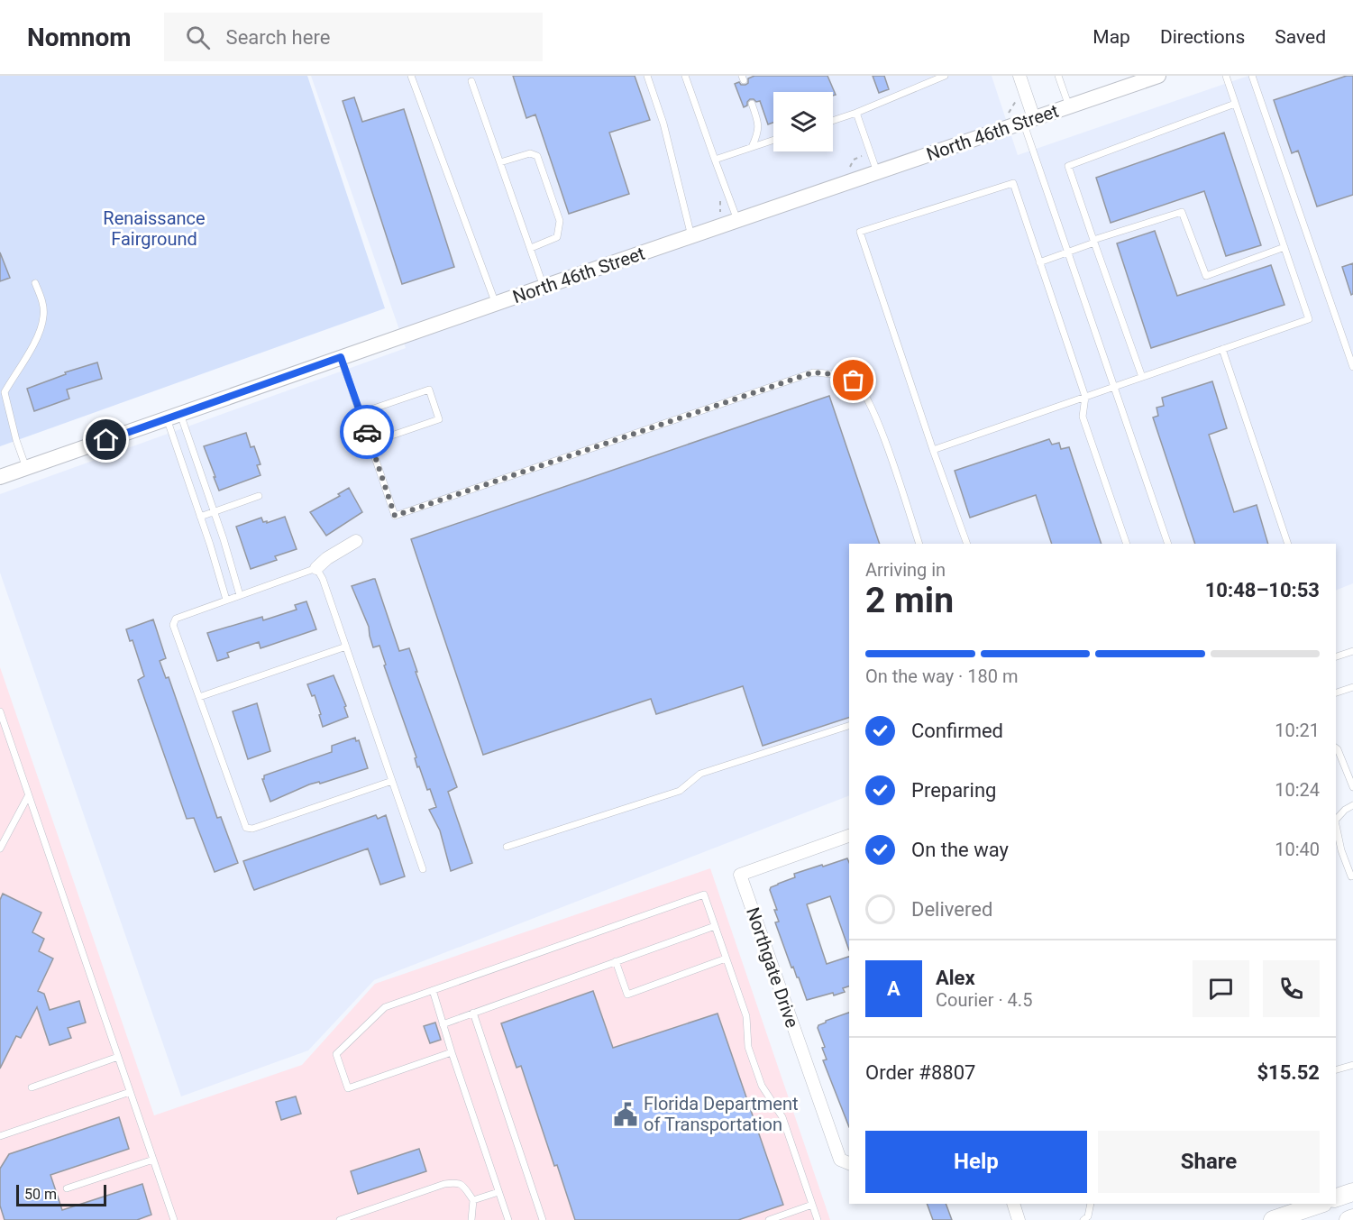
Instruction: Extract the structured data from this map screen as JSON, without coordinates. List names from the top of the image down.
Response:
{
  "streets": {
    "street": ["North 46th Street", "Northgate Drive"]
  },
  "parks": ["Renaissance Fairground"],
  "places": {
    "public building": ["Florida Department of Transportation"]
  },
  "scale_bar": "50 m",
  "page": {
    "header": "Nomnom",
    "search": "Search here",
    "nav": ["Map", "Directions", "Saved"],
    "heading": ["2 min", "Arriving in", "10:48–10:53"],
    "panel": [
      "Alex",
      "Courier · 4.5",
      "Order #8807",
      "$15.52"
    ],
    "bar": "On the way · 180 m",
    "list": [
      ["Confirmed", "10:21"],
      ["Preparing", "10:24"],
      ["On the way", "10:40"],
      "Delivered"
    ],
    "round": "A",
    "buttons": ["Help", "Share"],
    "scale": "50 m"
  }
}
